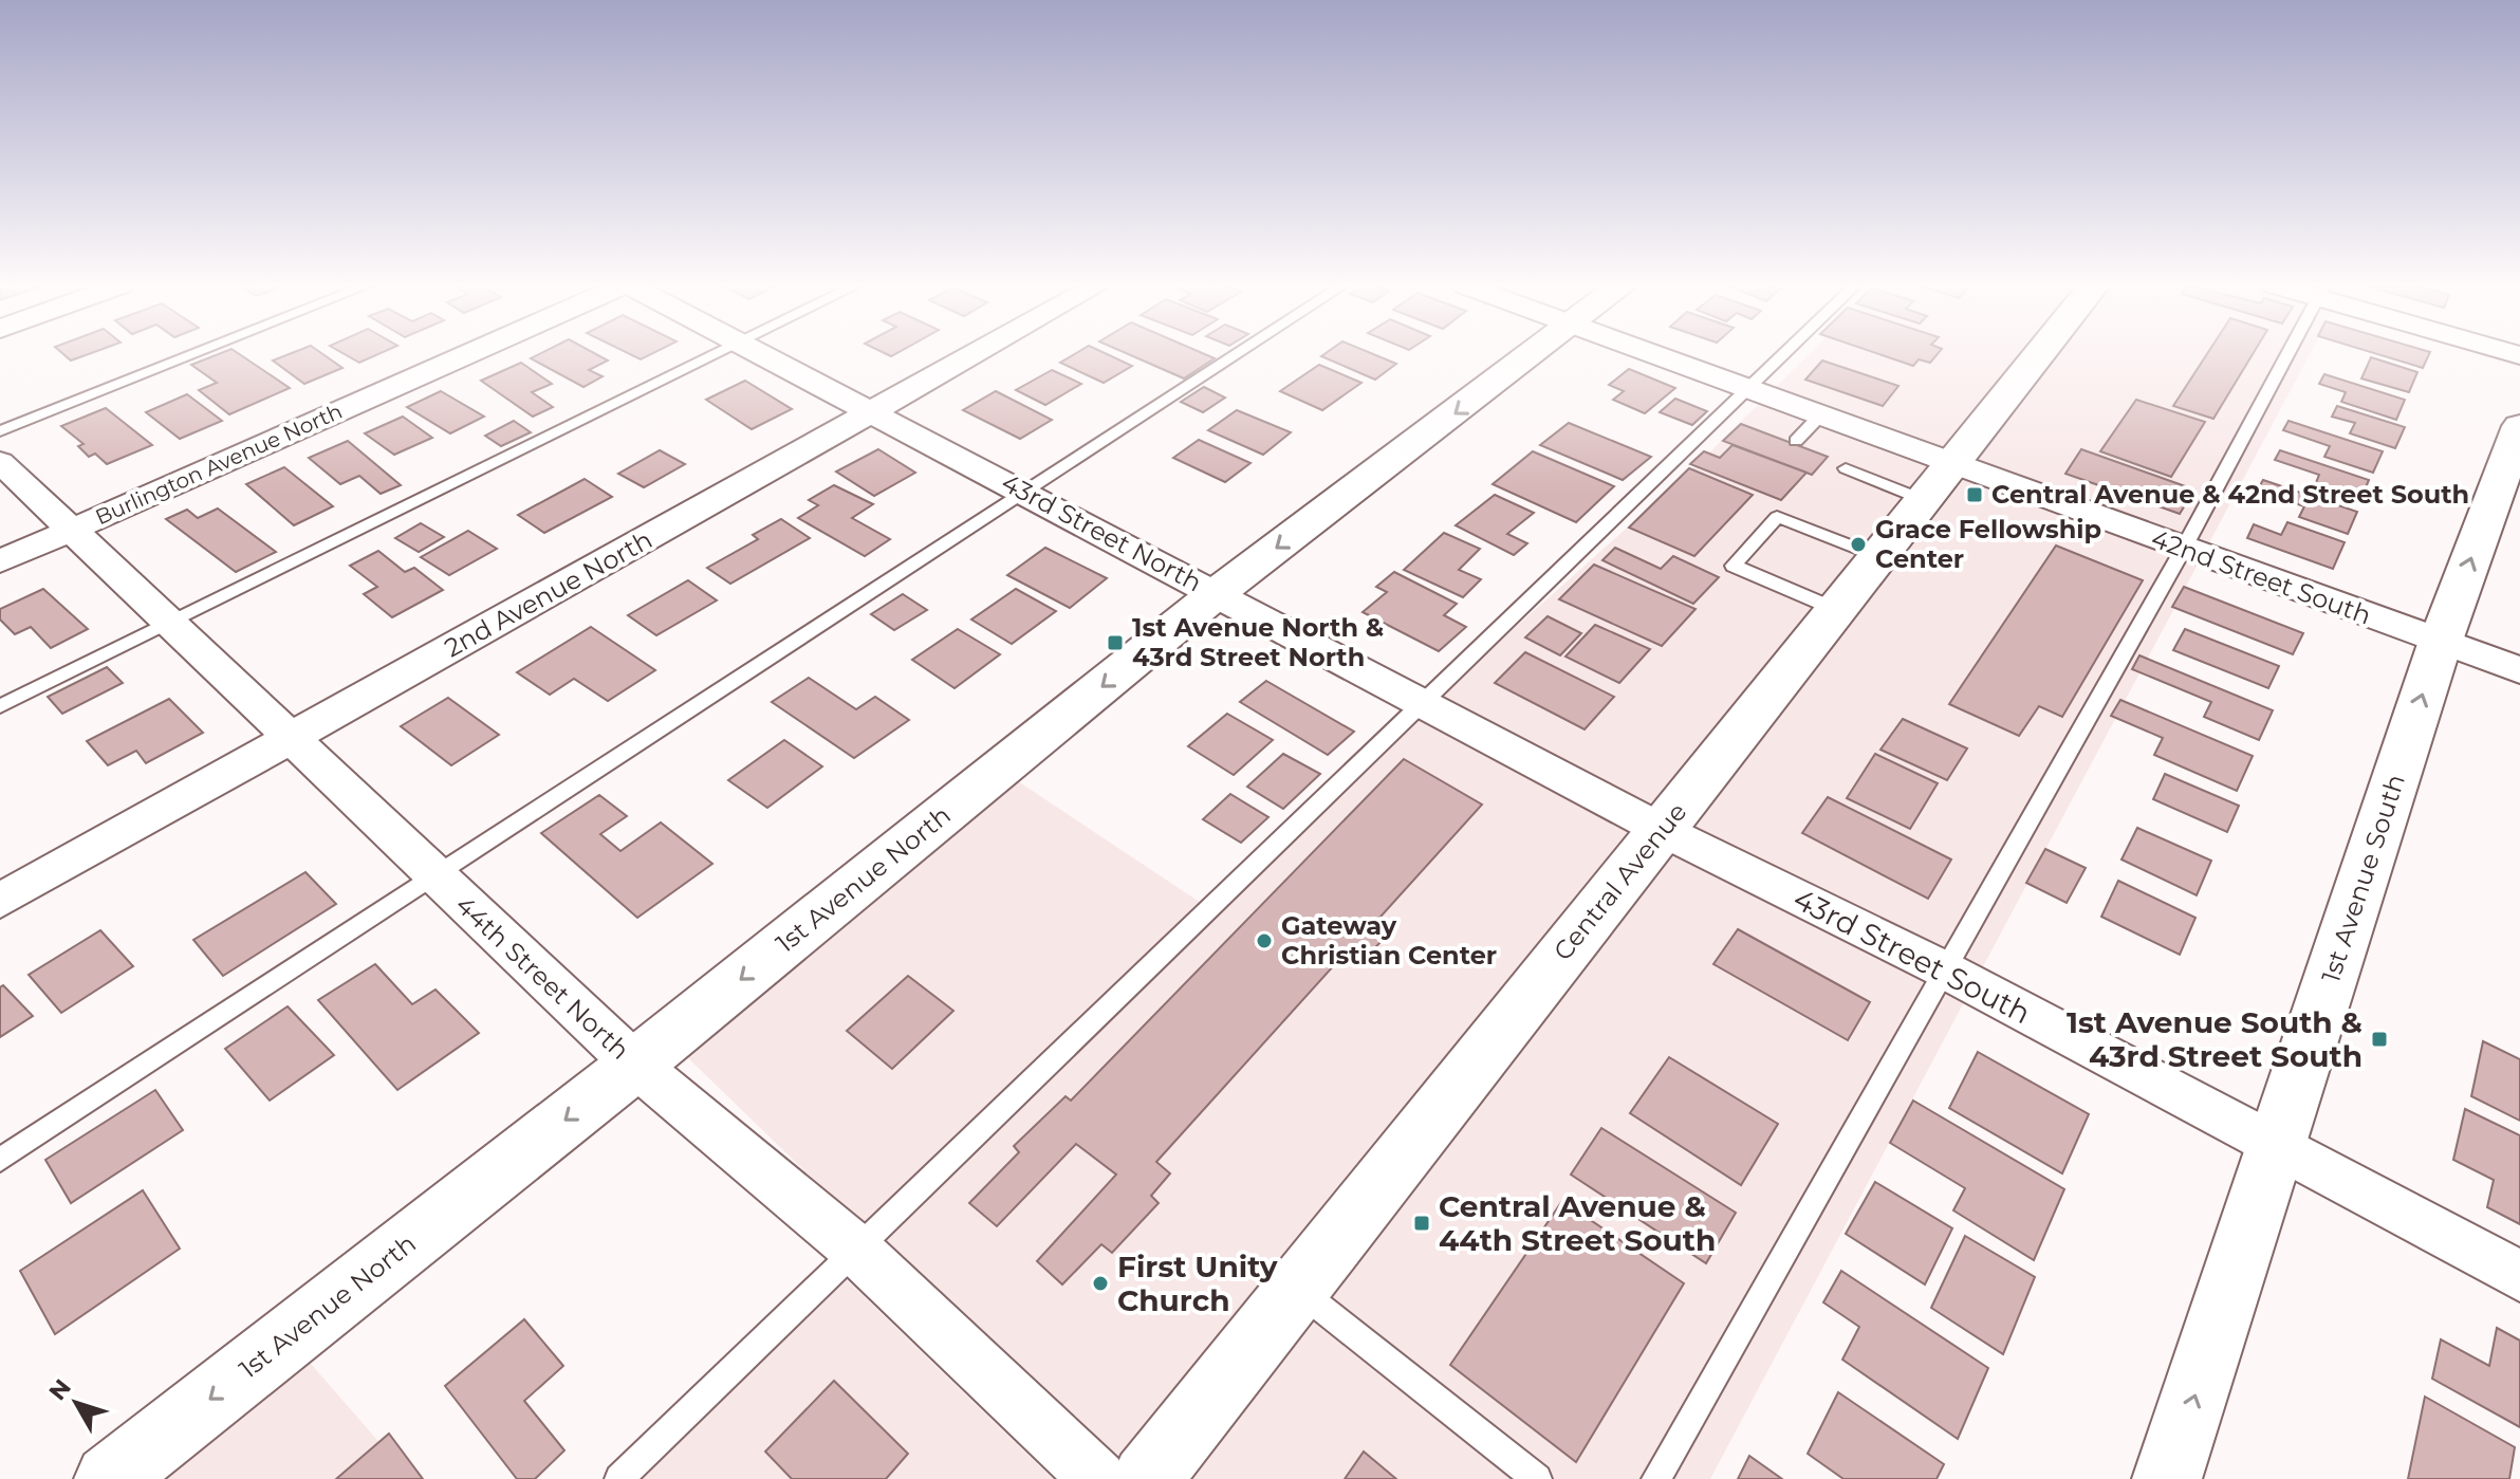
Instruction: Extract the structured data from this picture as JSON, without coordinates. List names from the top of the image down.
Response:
{
  "streets": {
    "main road": ["1st Avenue South", "1st Avenue North", "Central Avenue"],
    "street": [
      "Burlington Avenue North",
      "43rd Street North",
      "42nd Street South",
      "2nd Avenue North",
      "43rd Street South",
      "44th Street North"
    ]
  },
  "crossings": [
    ["Burlington Avenue North", "44th Street North"],
    ["43rd Street North", "2nd Avenue North"],
    ["43rd Street North", "1st Avenue North"],
    ["43rd Street North", "Central Avenue"],
    ["43rd Street North", "43rd Street South"],
    ["42nd Street South", "1st Avenue South"],
    ["42nd Street South", "Central Avenue"],
    ["2nd Avenue North", "44th Street North"],
    ["1st Avenue South", "43rd Street South"],
    ["1st Avenue North", "44th Street North"],
    ["Central Avenue", "43rd Street South"]
  ],
  "one_way": ["1st Avenue South", "1st Avenue North"],
  "places": {
    "transit": [
      "Central Avenue & 42nd Street South",
      "1st Avenue North & 43rd Street North",
      "1st Avenue South & 43rd Street South",
      "Central Avenue & 44th Street South"
    ],
    "other": ["Grace Fellowship Center", "Gateway Christian Center", "First Unity Church"]
  },
  "north": "top left"
}
